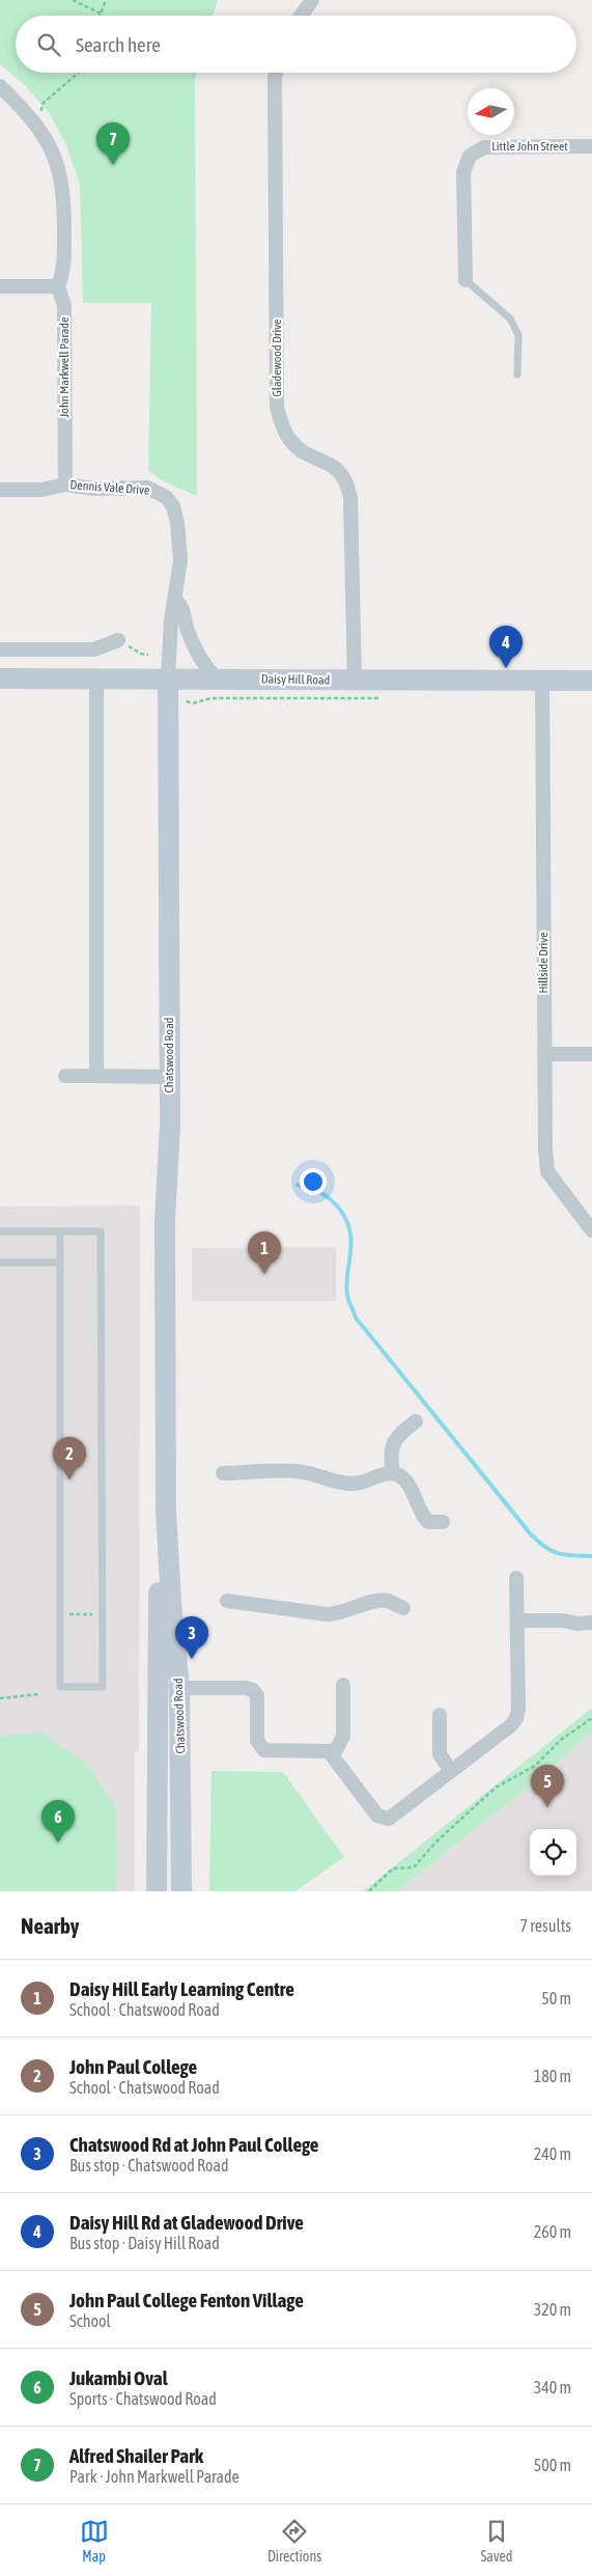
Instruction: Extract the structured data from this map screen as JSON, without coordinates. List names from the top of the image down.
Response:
{
  "streets": {
    "main road": ["Daisy Hill Road", "Chatswood Road"],
    "street": [
      "Little John Street",
      "Gladewood Drive",
      "John Markwell Parade",
      "Dennis Vale Drive",
      "Hillside Drive"
    ]
  },
  "crossings": [
    ["Gladewood Drive", "Daisy Hill Road"],
    ["John Markwell Parade", "Dennis Vale Drive"],
    ["Dennis Vale Drive", "Chatswood Road"],
    ["Daisy Hill Road", "Hillside Drive"],
    ["Daisy Hill Road", "Chatswood Road"]
  ],
  "north": "left",
  "page": {
    "search": "Search here",
    "pins": [
      "7",
      "4",
      "1",
      "2",
      "3",
      "5",
      "6"
    ],
    "heading": ["Nearby", "7 results"],
    "list": [
      {
        "mark": "1",
        "name": "Daisy Hill Early Learning Centre",
        "note": "School · Chatswood Road",
        "value": "50 m"
      },
      {
        "mark": "2",
        "name": "John Paul College",
        "note": "School · Chatswood Road",
        "value": "180 m"
      },
      {
        "mark": "3",
        "name": "Chatswood Rd at John Paul College",
        "note": "Bus stop · Chatswood Road",
        "value": "240 m"
      },
      {
        "mark": "4",
        "name": "Daisy Hill Rd at Gladewood Drive",
        "note": "Bus stop · Daisy Hill Road",
        "value": "260 m"
      },
      {
        "mark": "5",
        "name": "John Paul College Fenton Village",
        "note": "School",
        "value": "320 m"
      },
      {
        "mark": "6",
        "name": "Jukambi Oval",
        "note": "Sports · Chatswood Road",
        "value": "340 m"
      },
      {
        "mark": "7",
        "name": "Alfred Shailer Park",
        "note": "Park · John Markwell Parade",
        "value": "500 m"
      }
    ],
    "nav": ["Map", "Directions", "Saved"]
  }
}
